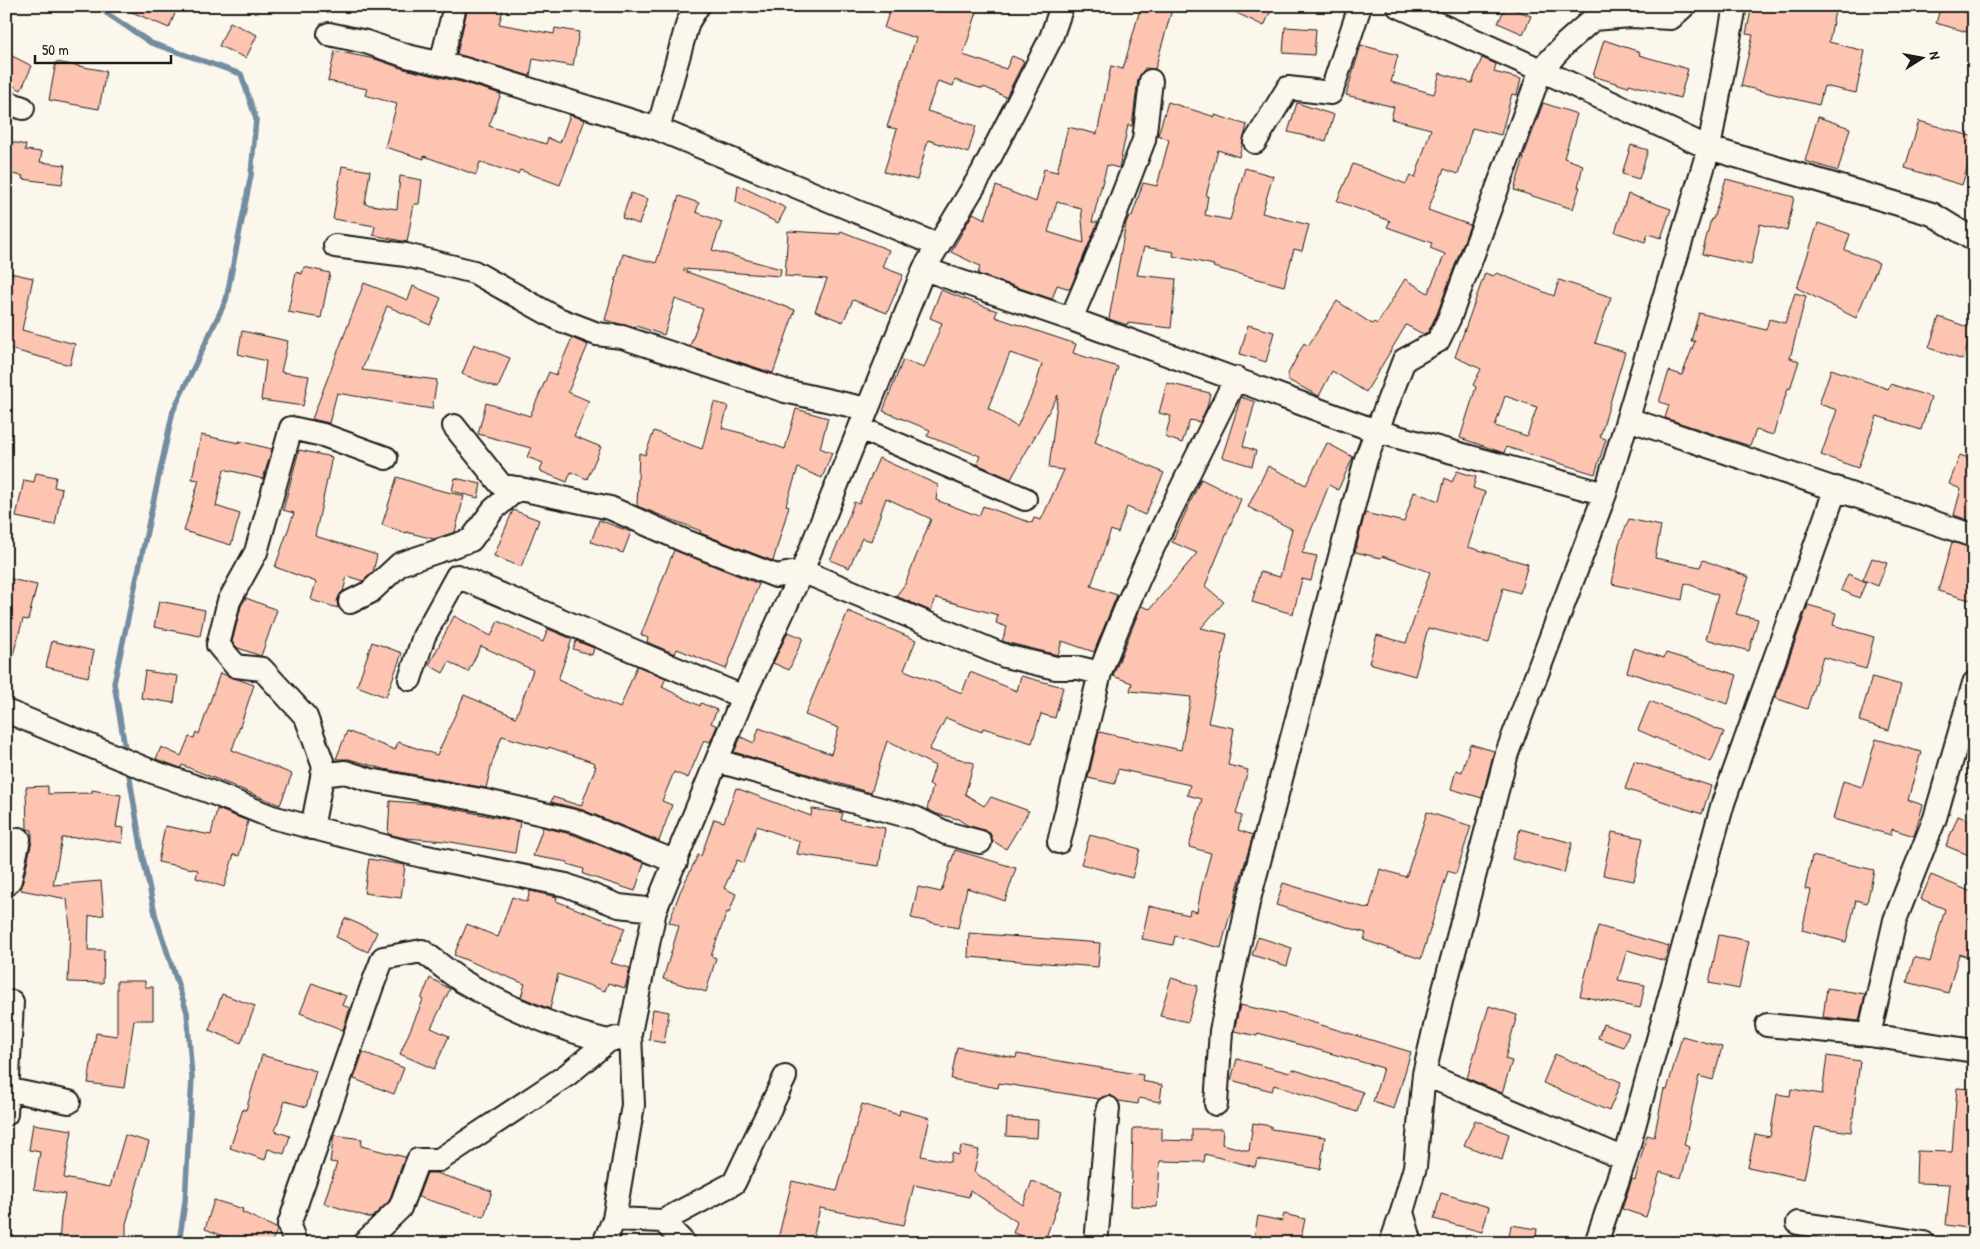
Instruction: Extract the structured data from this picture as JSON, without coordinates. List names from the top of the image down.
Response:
{
  "scale_bar": "50 m",
  "north": "right"
}
